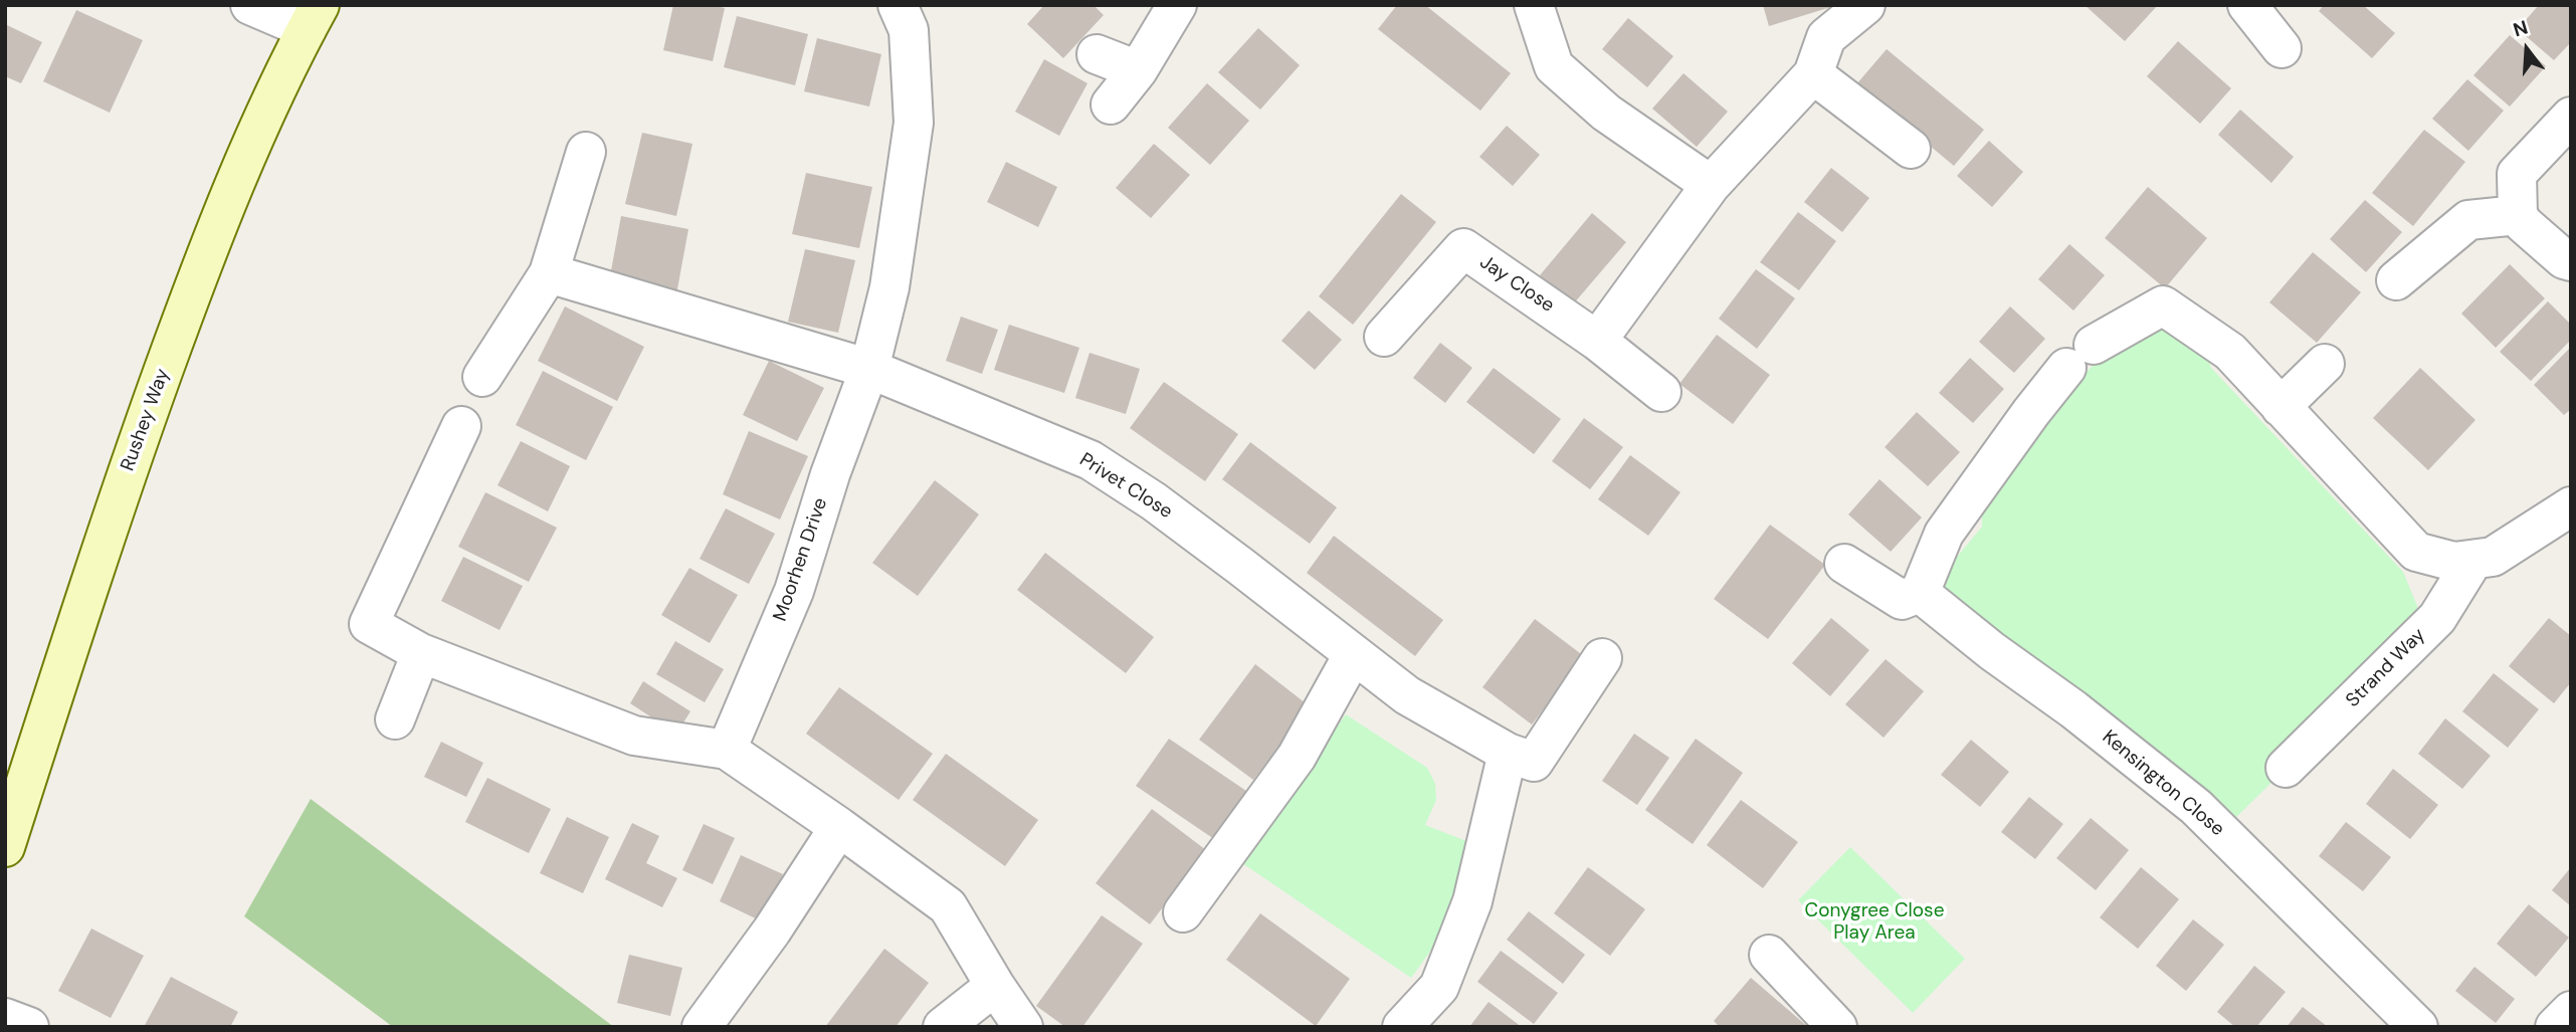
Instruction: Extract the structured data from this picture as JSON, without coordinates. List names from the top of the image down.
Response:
{
  "streets": {
    "street": [
      "Jay Close",
      "Rushey Way",
      "Privet Close",
      "Moorhen Drive",
      "Strand Way",
      "Kensington Close"
    ]
  },
  "crossings": [
    ["Privet Close", "Moorhen Drive"]
  ],
  "parks": ["Conygree Close Play Area"],
  "north": "top"
}
